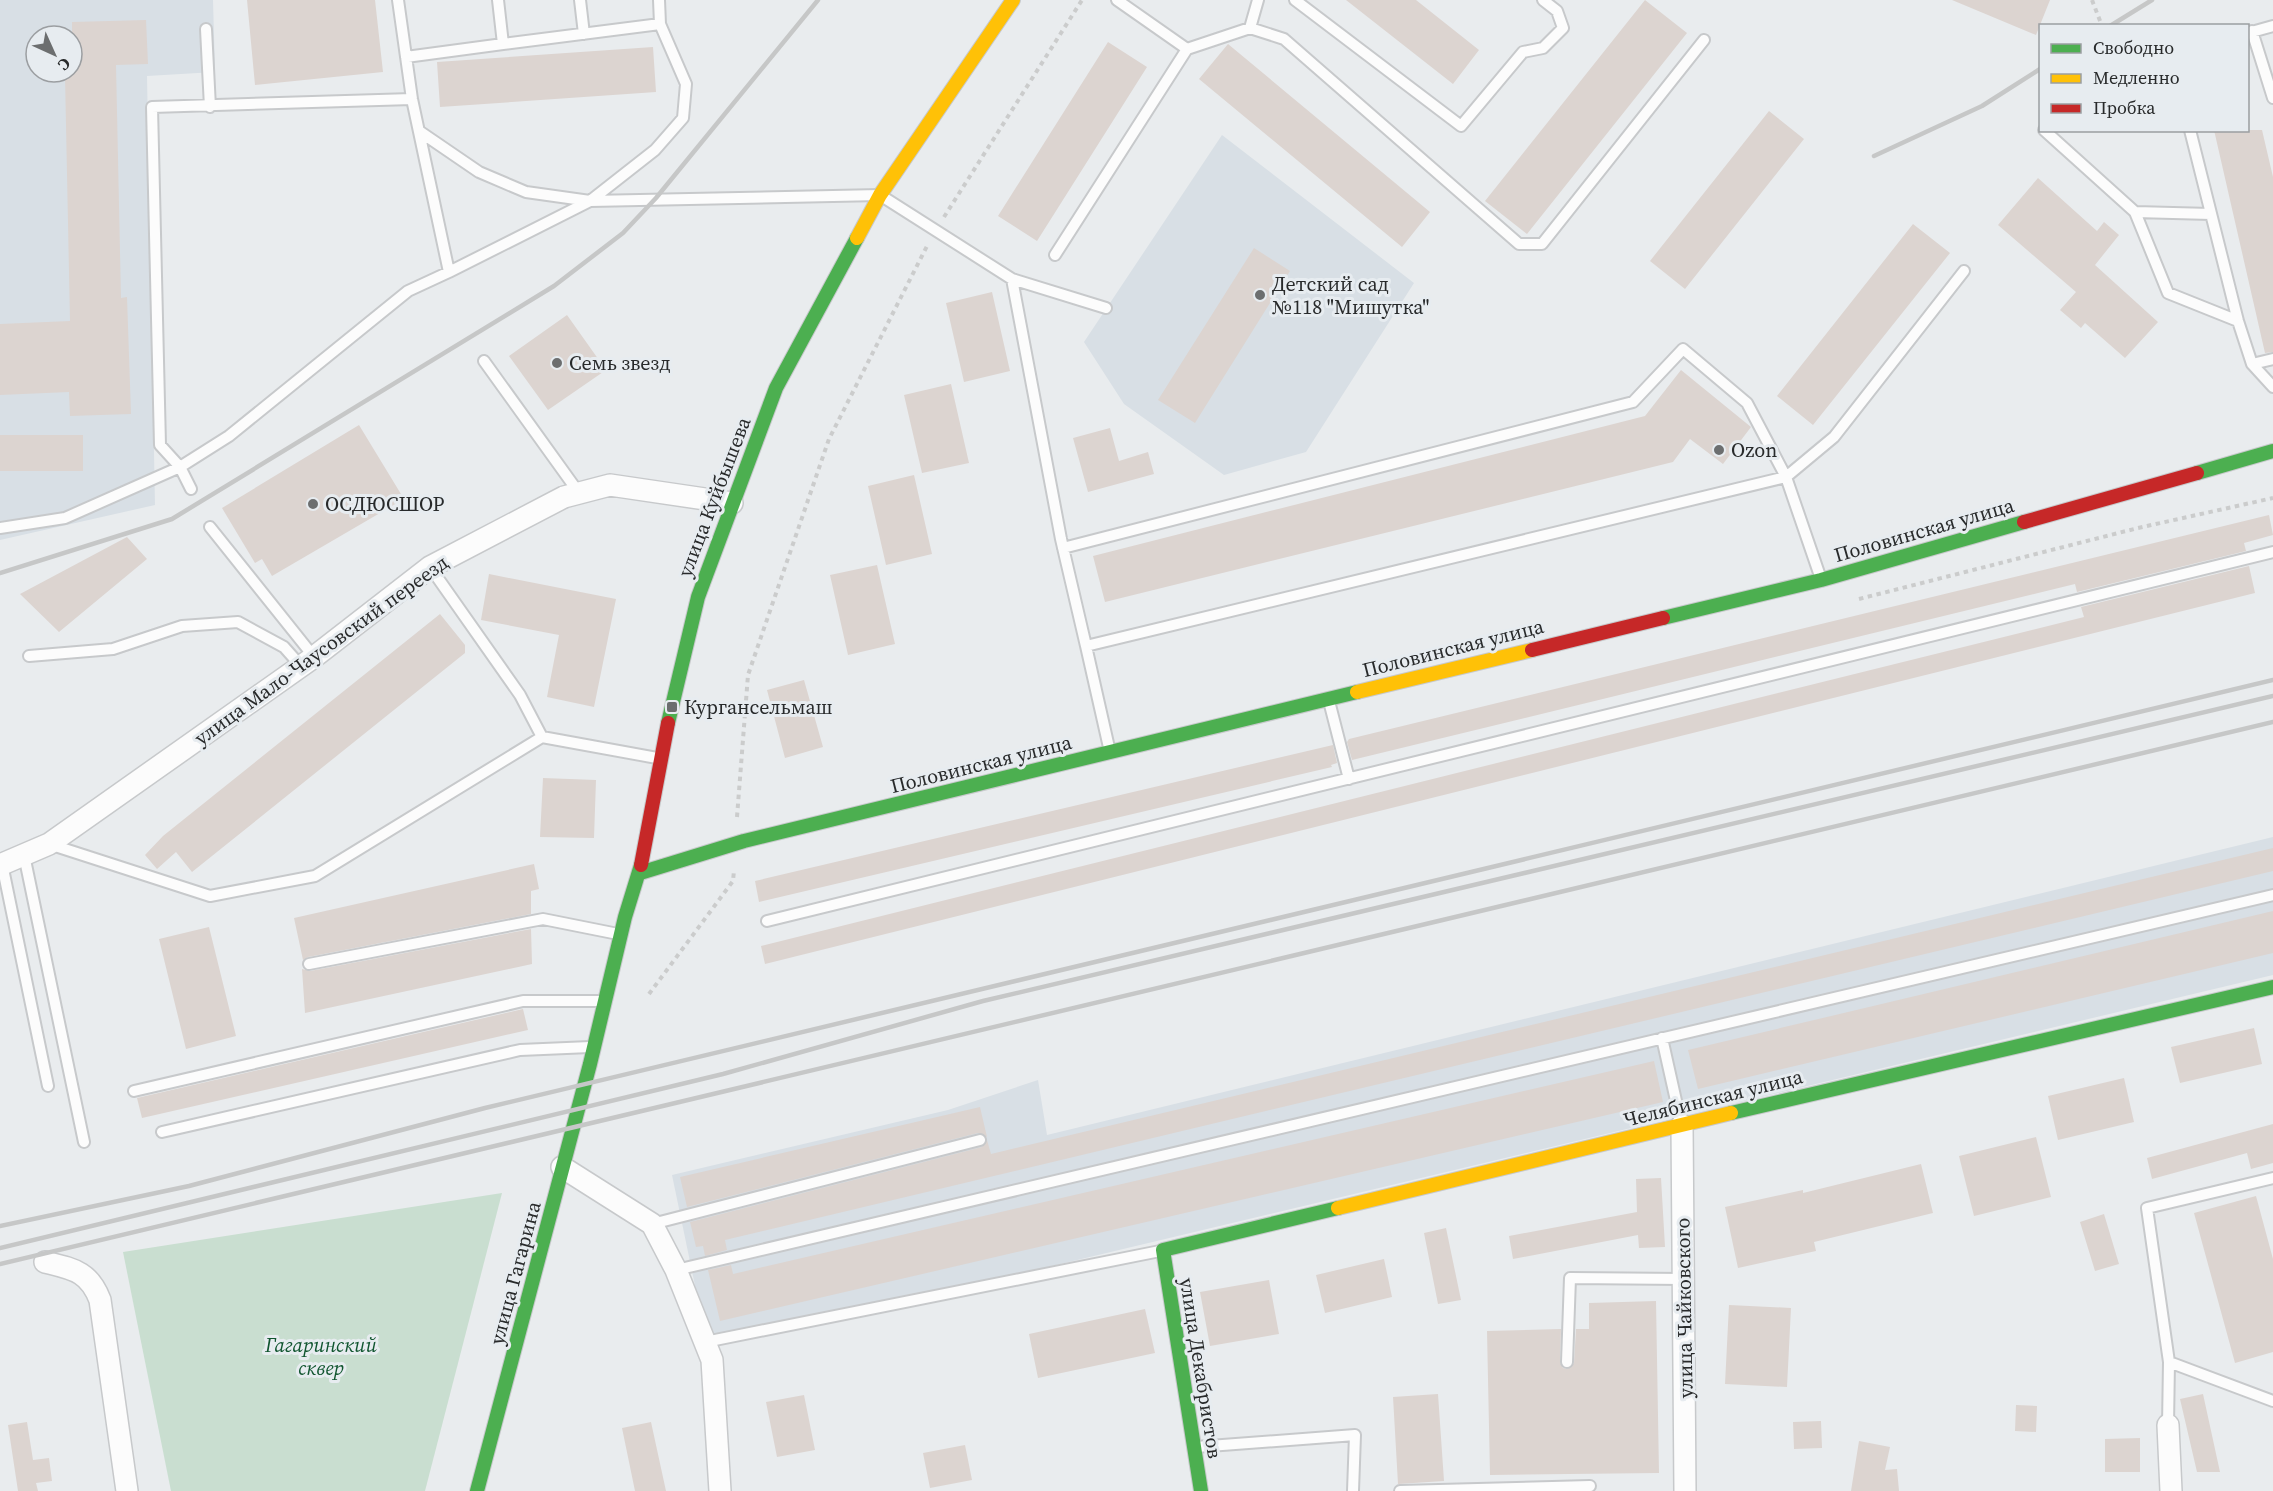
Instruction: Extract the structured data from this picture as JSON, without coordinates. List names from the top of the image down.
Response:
{
  "streets": {
    "main road": [
      "улица Куйбышева",
      "Половинская улица",
      "Челябинская улица",
      "улица Гагарина",
      "улица Декабристов"
    ],
    "street": ["улица Мало-Чаусовский переезд", "улица Чайковского"]
  },
  "crossings": [
    ["улица Куйбышева", "Половинская улица"],
    ["улица Куйбышева", "улица Мало-Чаусовский переезд"],
    ["улица Куйбышева", "улица Гагарина"],
    ["Челябинская улица", "улица Чайковского"],
    ["Челябинская улица", "улица Декабристов"]
  ],
  "parks": ["Гагаринский сквер"],
  "places": {
    "other": [
      "Детский сад №118 \"Мишутка\"",
      "Семь звезд",
      "Ozon",
      "ОСДЮСШОР"
    ],
    "transit": ["Кургансельмаш"]
  },
  "legend": ["Свободно", "Медленно", "Пробка"],
  "north": "bottom right"
}
